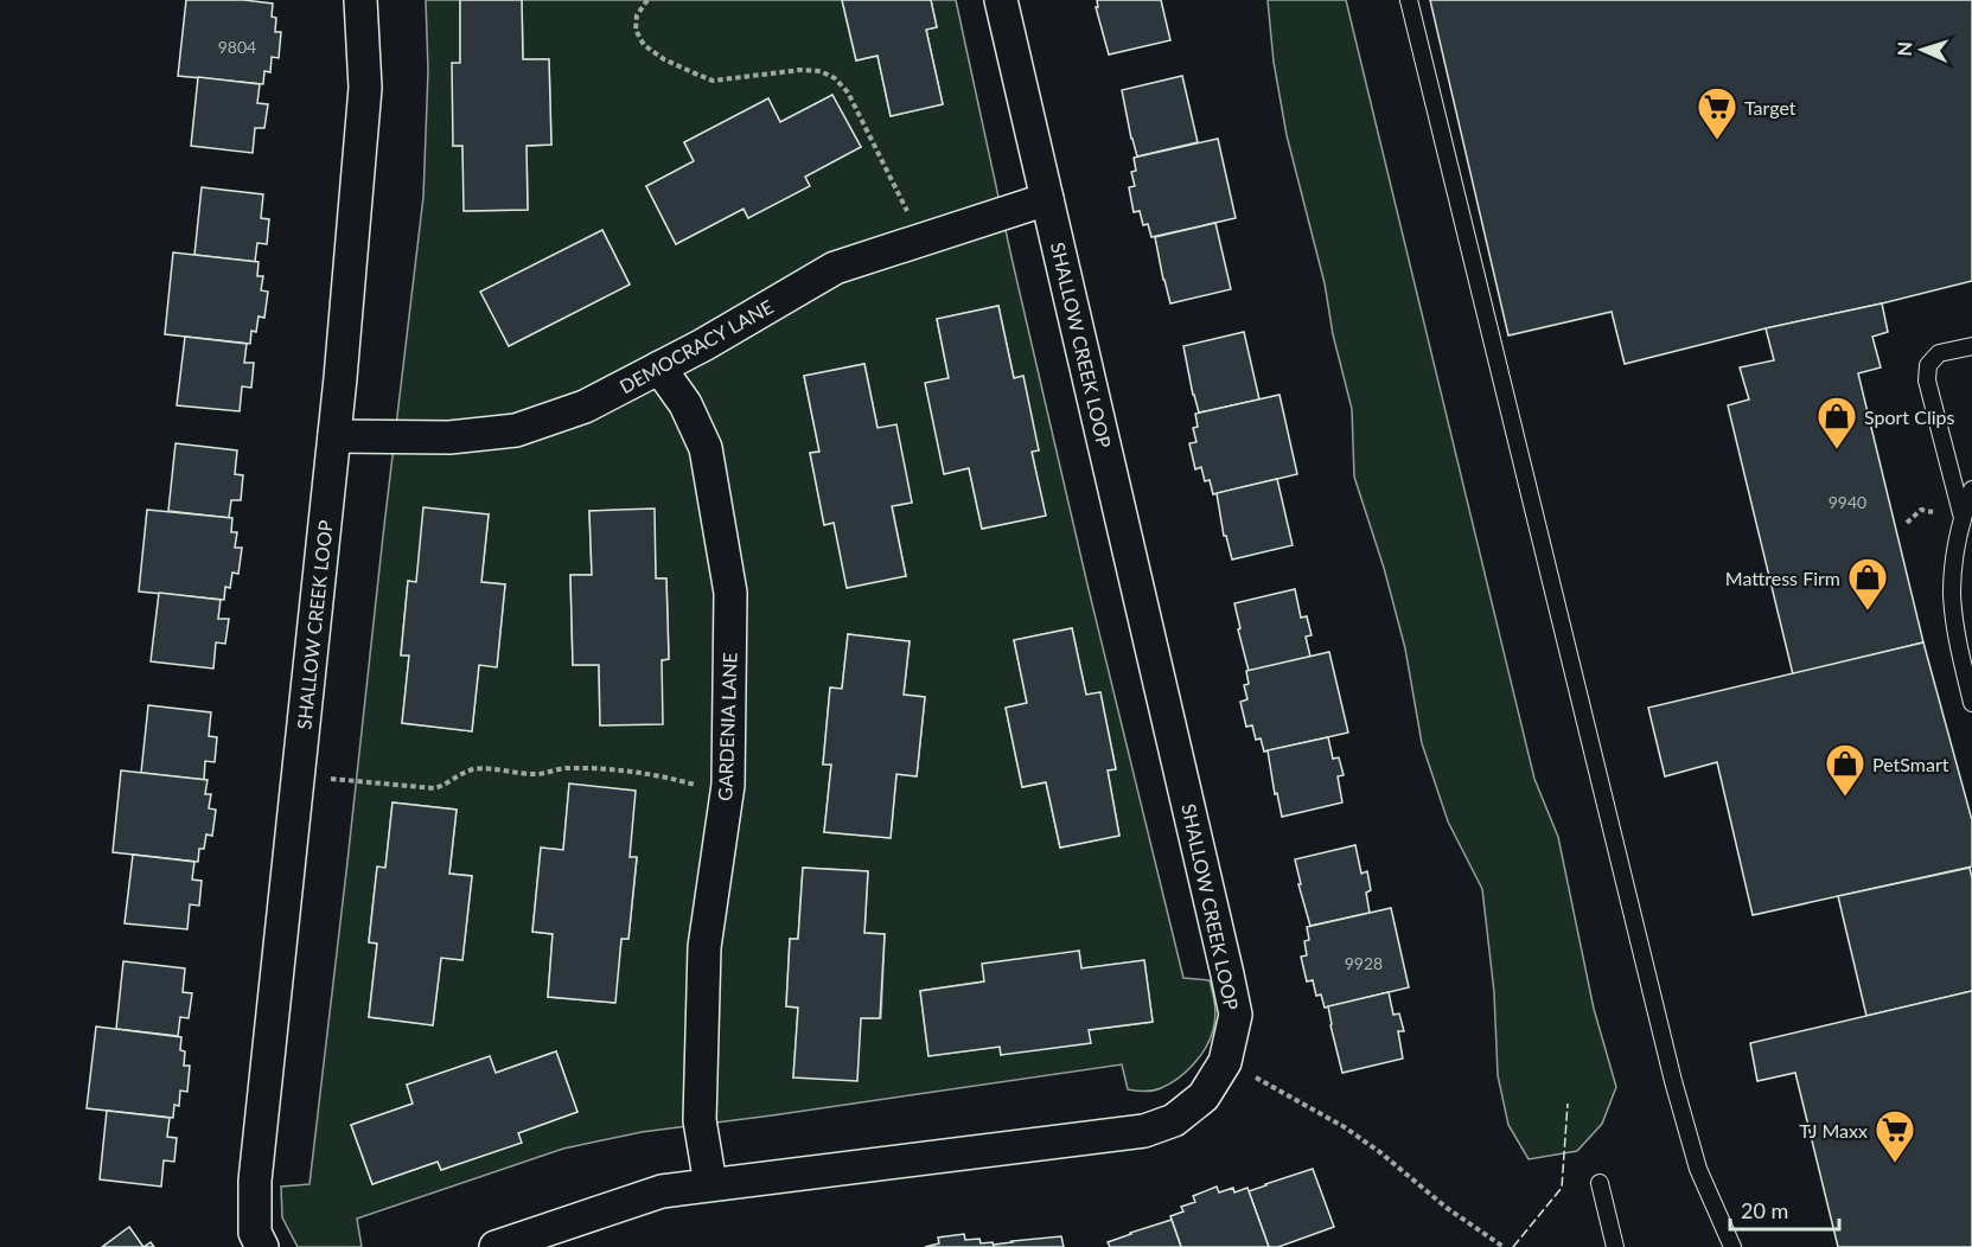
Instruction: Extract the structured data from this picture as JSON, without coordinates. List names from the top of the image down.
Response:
{
  "streets": {
    "street": ["SHALLOW CREEK LOOP", "DEMOCRACY LANE", "GARDENIA LANE"]
  },
  "crossings": [
    ["SHALLOW CREEK LOOP", "DEMOCRACY LANE"],
    ["SHALLOW CREEK LOOP", "GARDENIA LANE"],
    ["DEMOCRACY LANE", "GARDENIA LANE"]
  ],
  "places": {
    "supermarket": ["Target", "TJ Maxx"],
    "shop": ["Sport Clips", "Mattress Firm", "PetSmart"]
  },
  "house_numbers": ["9804", "9940", "9928"],
  "scale_bar": "20 m",
  "north": "left"
}
